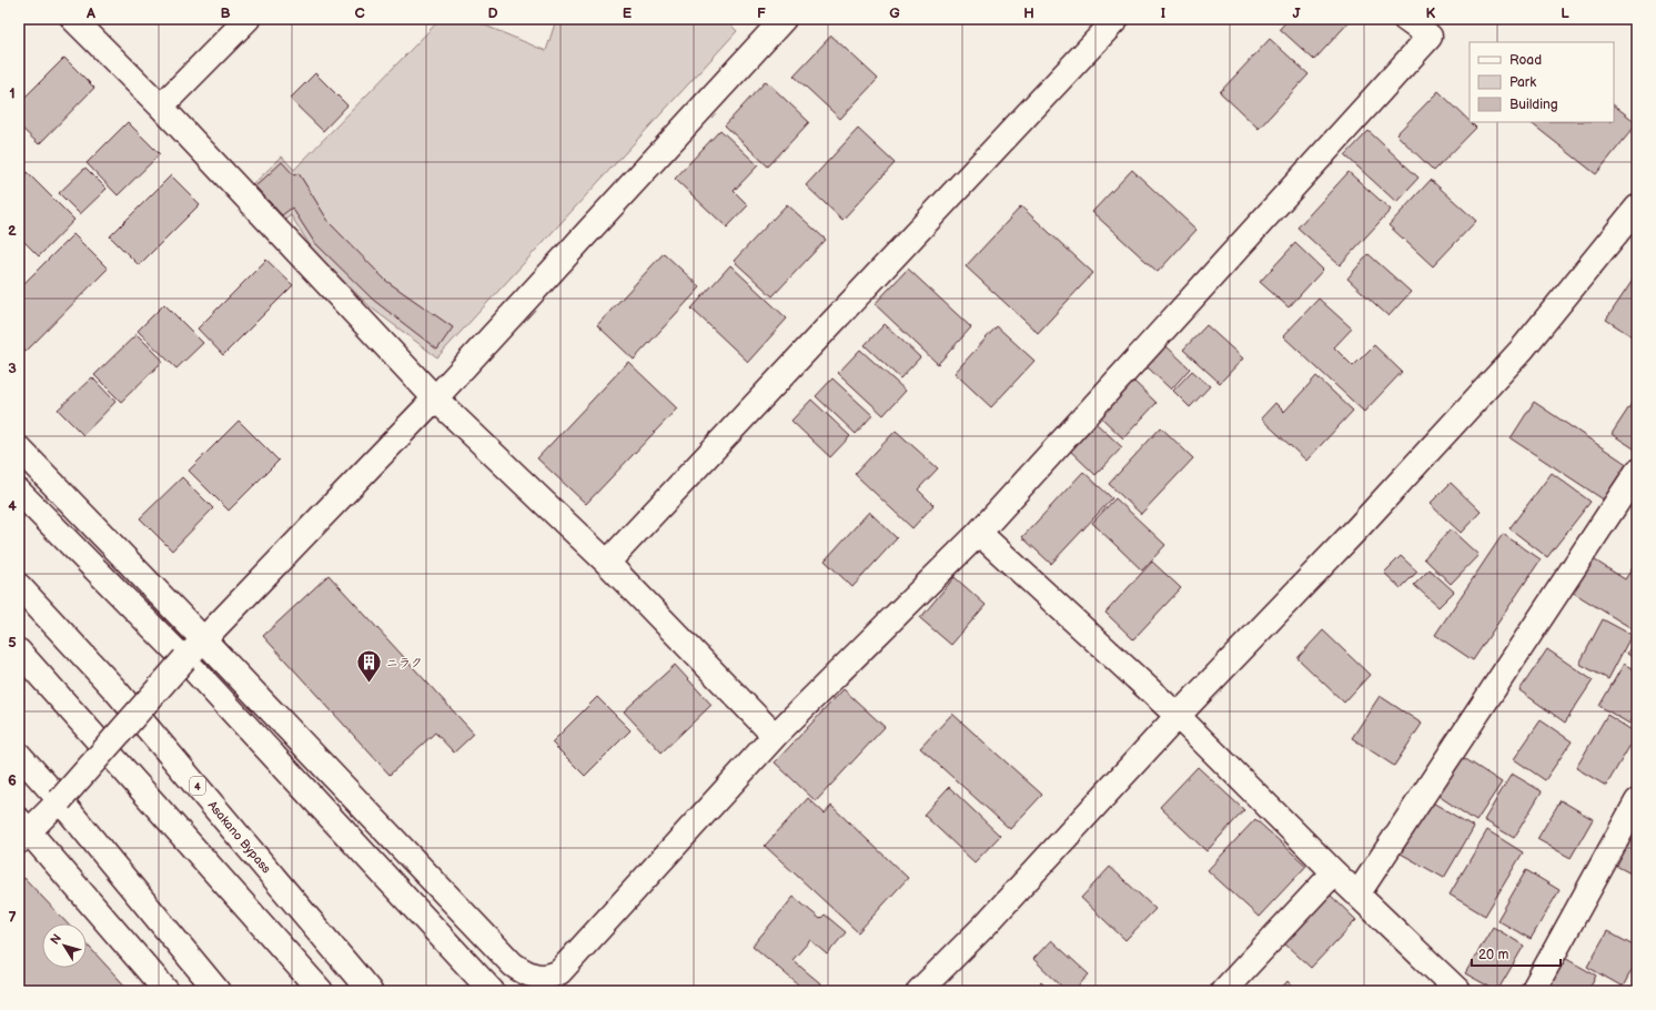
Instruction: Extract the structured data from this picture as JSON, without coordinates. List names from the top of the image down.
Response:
{
  "streets": {
    "main road": ["4", "Asakano Bypass"]
  },
  "places": {
    "building": ["ニラク"]
  },
  "legend": ["Road", "Park", "Building"],
  "scale_bar": "20 m",
  "north": "top left",
  "grid": {
    "columns": [
      "A",
      "B",
      "C",
      "D",
      "E",
      "F",
      "G",
      "H",
      "I",
      "J",
      "K",
      "L"
    ],
    "rows": [
      "1",
      "2",
      "3",
      "4",
      "5",
      "6",
      "7"
    ]
  }
}
